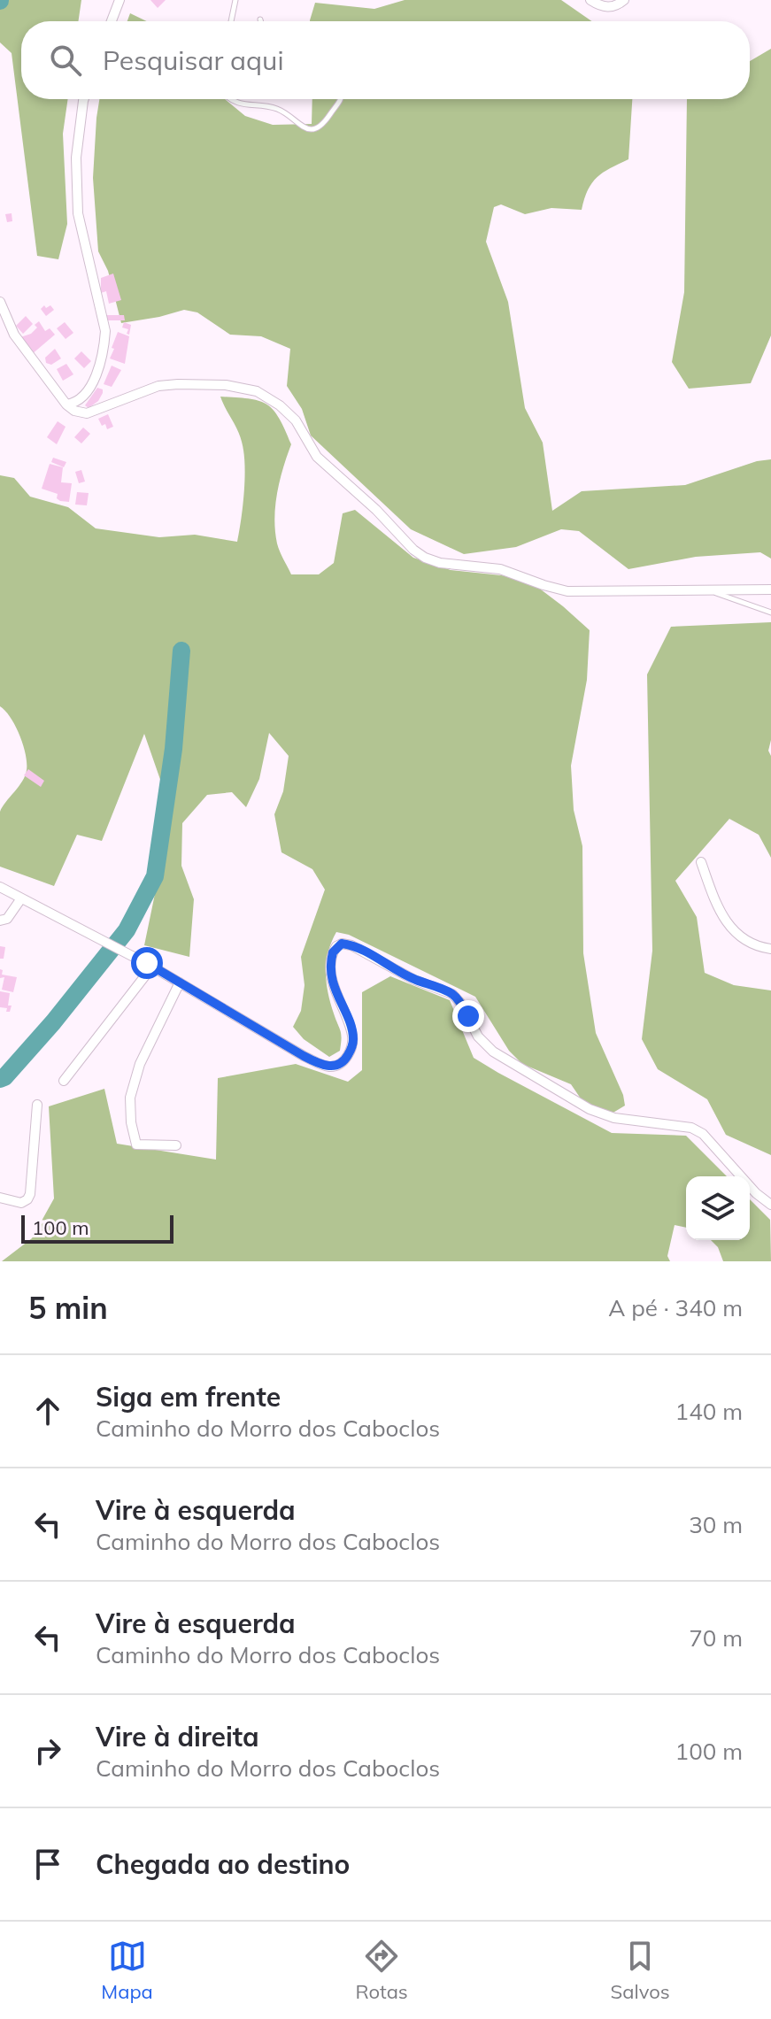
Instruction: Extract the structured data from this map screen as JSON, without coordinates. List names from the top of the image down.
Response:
{
  "scale_bar": "100 m",
  "page": {
    "search": "Pesquisar aqui",
    "scale": "100 m",
    "heading": ["5 min", "A pé · 340 m"],
    "list": [
      ["Siga em frente", "Caminho do Morro dos Caboclos", "140 m"],
      ["Vire à esquerda", "Caminho do Morro dos Caboclos", "30 m"],
      ["Vire à esquerda", "Caminho do Morro dos Caboclos", "70 m"],
      ["Vire à direita", "Caminho do Morro dos Caboclos", "100 m"],
      "Chegada ao destino"
    ],
    "nav": ["Mapa", "Rotas", "Salvos"]
  }
}
